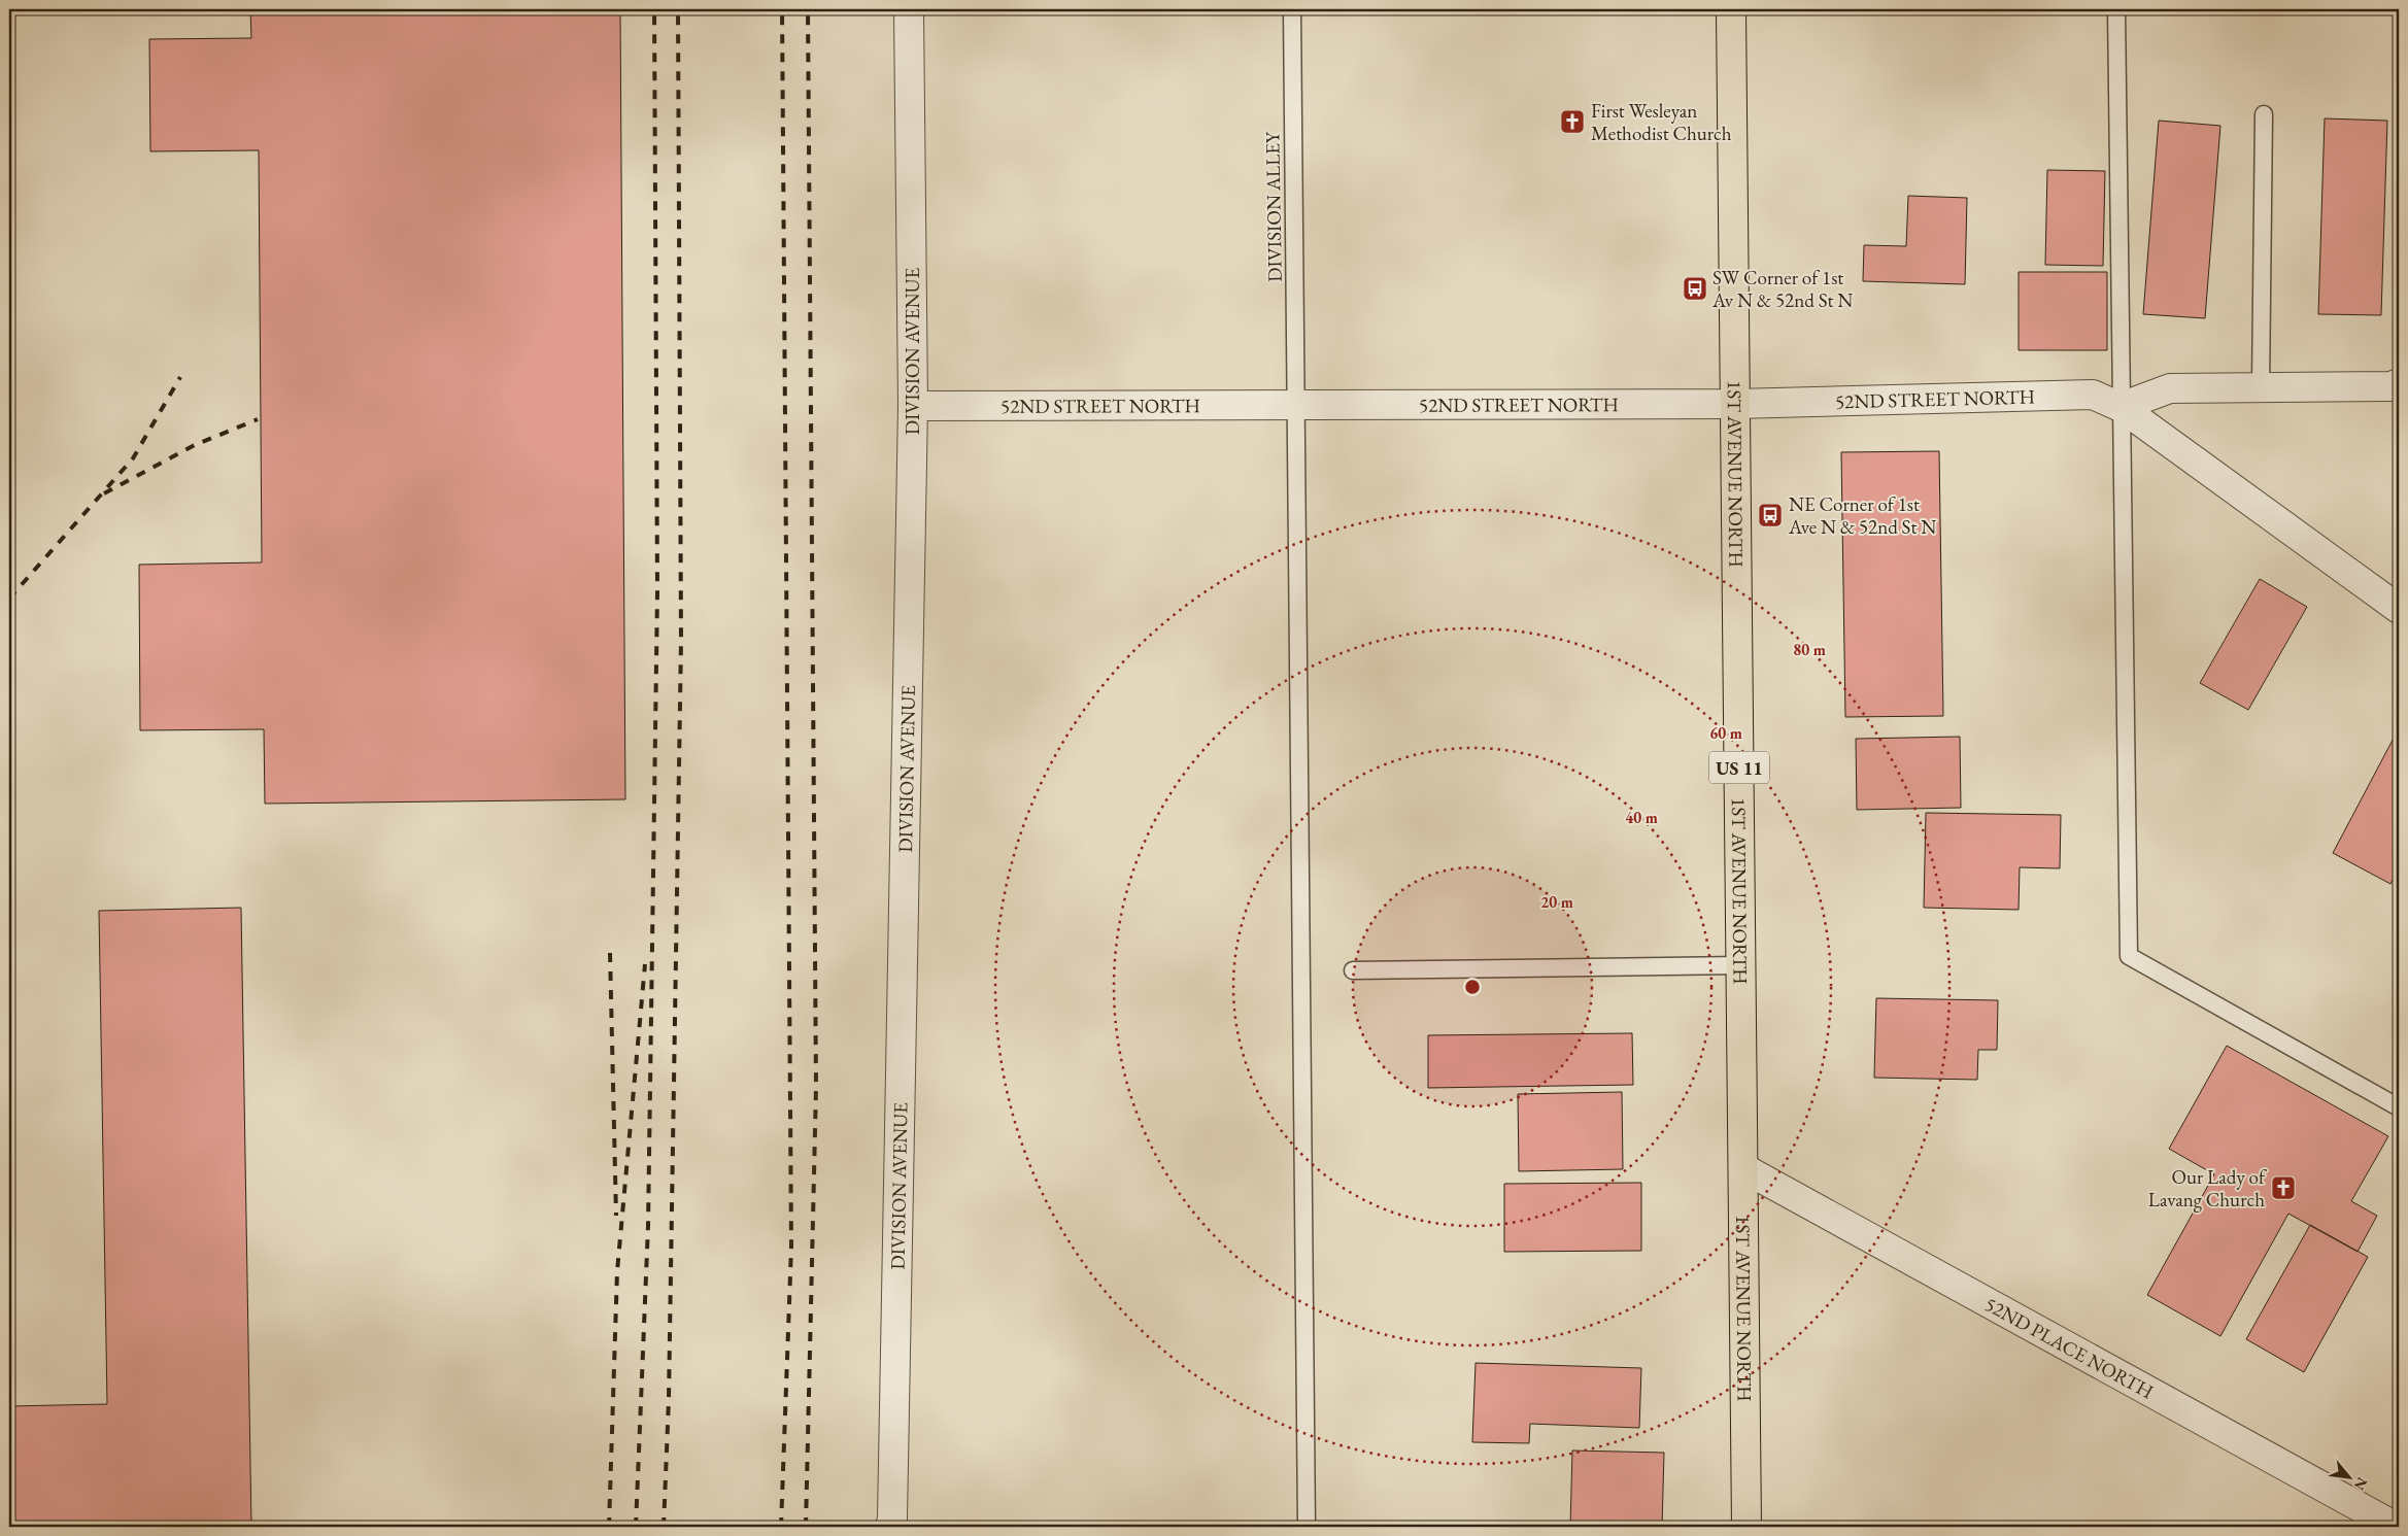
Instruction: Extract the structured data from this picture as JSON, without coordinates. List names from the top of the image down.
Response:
{
  "streets": {
    "main road": ["1ST AVENUE NORTH", "US 11"],
    "street": ["DIVISION AVENUE", "52ND STREET NORTH", "52ND PLACE NORTH"],
    "lane": ["DIVISION ALLEY"]
  },
  "crossings": [
    ["DIVISION ALLEY", "52ND STREET NORTH"],
    ["DIVISION AVENUE", "52ND STREET NORTH"],
    ["52ND STREET NORTH", "1ST AVENUE NORTH"],
    ["1ST AVENUE NORTH", "52ND PLACE NORTH"]
  ],
  "places": {
    "church": ["First Wesleyan Methodist Church", "Our Lady of Lavang Church"],
    "bus stop": ["SW Corner of 1st Av N & 52nd St N", "NE Corner of 1st Ave N & 52nd St N"]
  },
  "north": "bottom right",
  "rings": [
    "80 m",
    "60 m",
    "40 m",
    "20 m"
  ]
}
